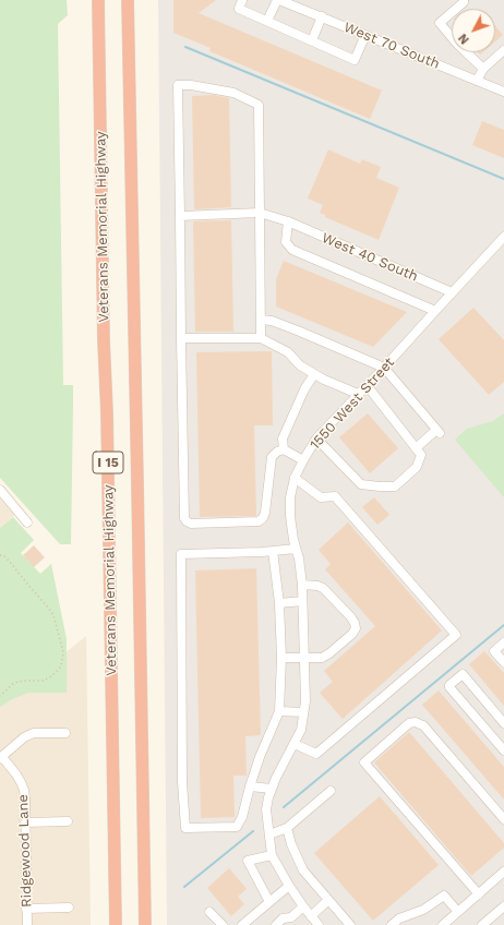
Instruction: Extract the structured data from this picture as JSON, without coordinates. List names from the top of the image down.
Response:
{
  "streets": {
    "highway": ["Veterans Memorial Highway", "I 15"],
    "street": [
      "West 70 South",
      "West 40 South",
      "1550 West Street",
      "Ridgewood Lane"
    ]
  },
  "crossings": [
    ["West 40 South", "1550 West Street"]
  ],
  "north": "bottom left"
}
